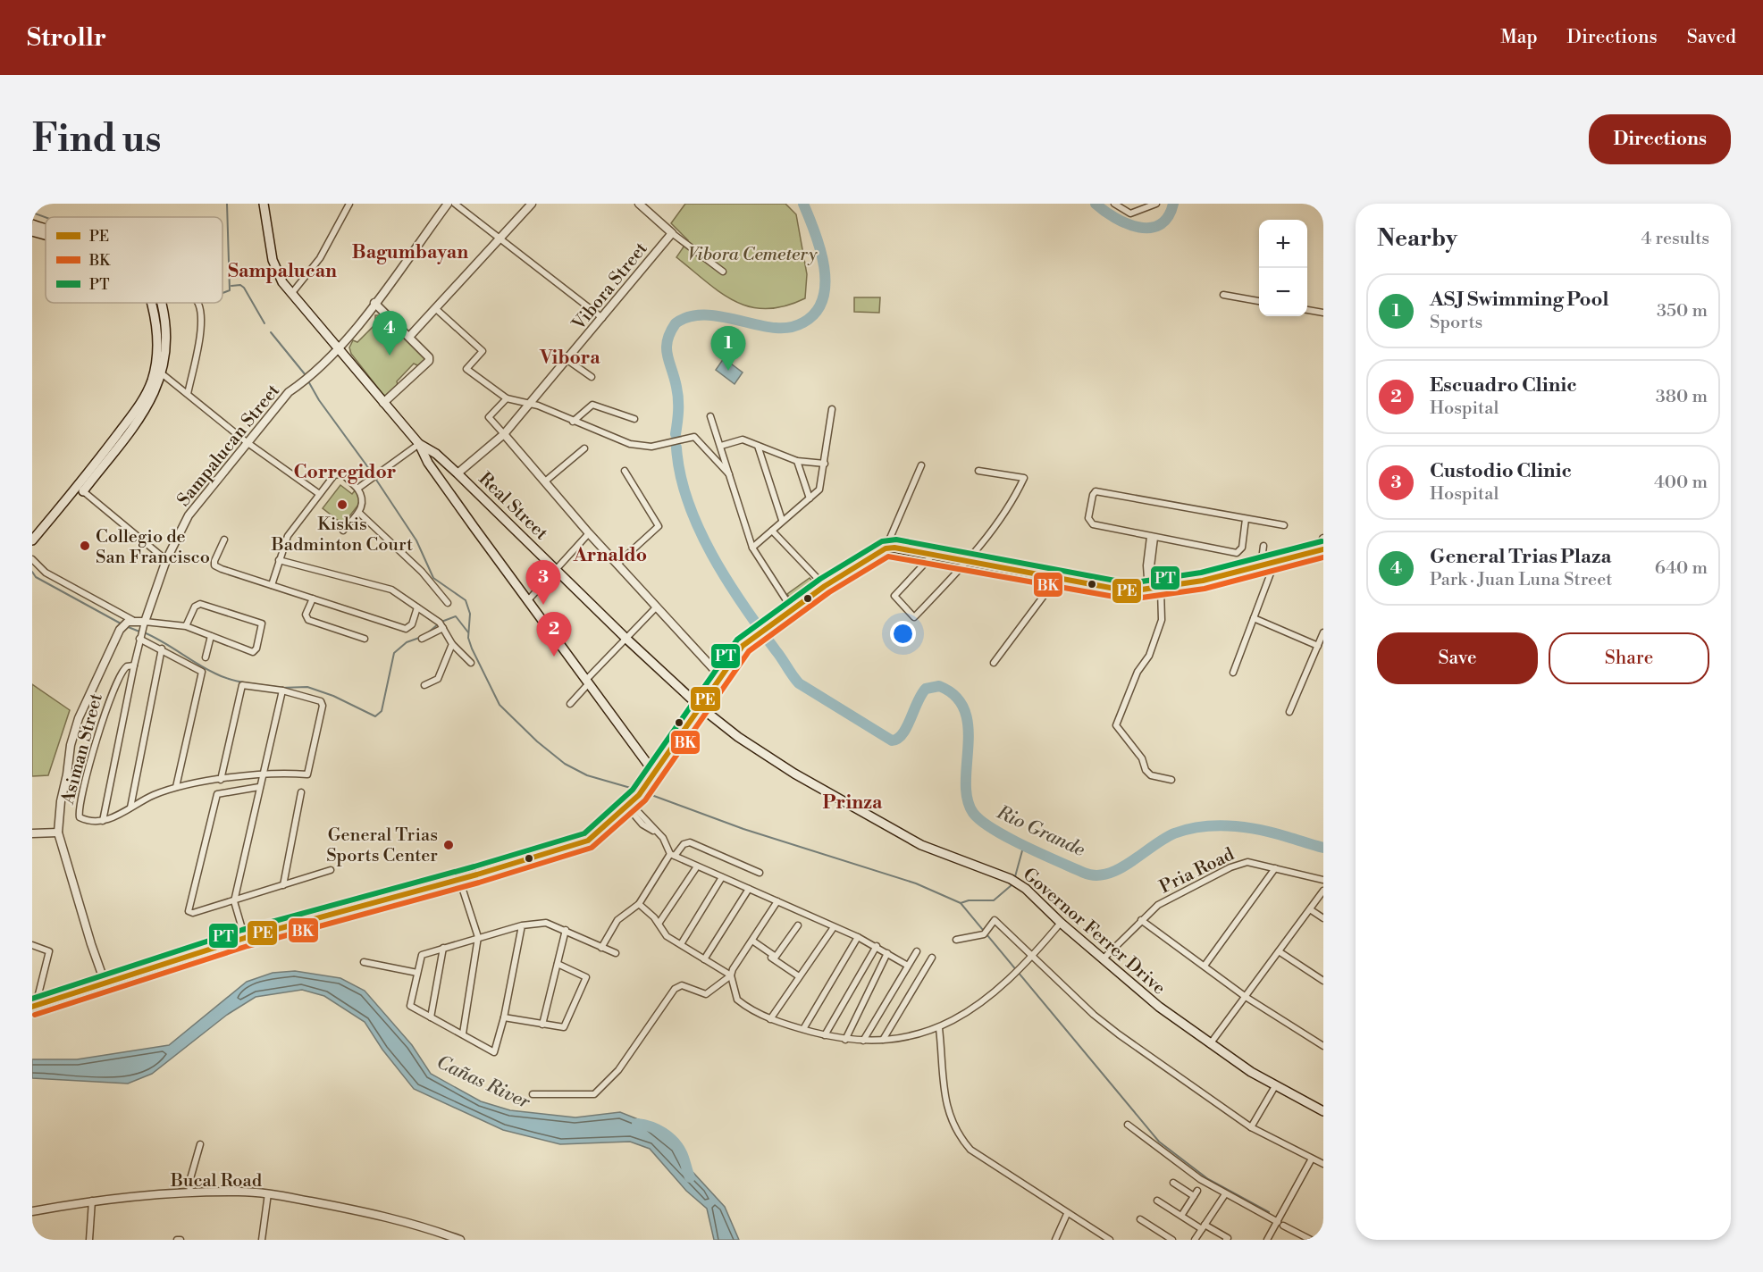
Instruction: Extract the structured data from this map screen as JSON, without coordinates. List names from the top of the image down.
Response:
{
  "streets": {
    "main road": ["Real Street", "Governor Ferrer Drive"],
    "street": [
      "Vibora Street",
      "Sampalucan Street",
      "Asiman Street",
      "Pria Road",
      "Bucal Road"
    ]
  },
  "crossings": [
    ["Vibora Street", "Real Street"],
    ["Real Street", "Governor Ferrer Drive"],
    ["Pria Road", "Governor Ferrer Drive"]
  ],
  "districts": [
    "Bagumbayan",
    "Sampalucan",
    "Vibora",
    "Corregidor",
    "Arnaldo",
    "Prinza"
  ],
  "water": ["Rio Grande", "Cañas River"],
  "parks": ["Vibora Cemetery"],
  "places": ["Kiskis Badminton Court", "Collegio de San Francisco", "General Trias Sports Center"],
  "lines": ["transit line PT", "transit line PE", "transit line BK"],
  "legend": ["PE", "BK", "PT"],
  "page": {
    "header": "Strollr",
    "nav": ["Map", "Directions", "Saved"],
    "buttons": [
      "Directions",
      ["Save", "Share"]
    ],
    "title": "Find us",
    "heading": ["Nearby", "4 results"],
    "map_buttons": ["+", "−"],
    "list": [
      {
        "mark": "1",
        "name": "ASJ Swimming Pool",
        "note": "Sports",
        "value": "350 m"
      },
      {
        "mark": "2",
        "name": "Escuadro Clinic",
        "note": "Hospital",
        "value": "380 m"
      },
      {
        "mark": "3",
        "name": "Custodio Clinic",
        "note": "Hospital",
        "value": "400 m"
      },
      {
        "mark": "4",
        "name": "General Trias Plaza",
        "note": "Park · Juan Luna Street",
        "value": "640 m"
      }
    ],
    "pins": [
      "4",
      "1",
      "3",
      "2"
    ]
  }
}
